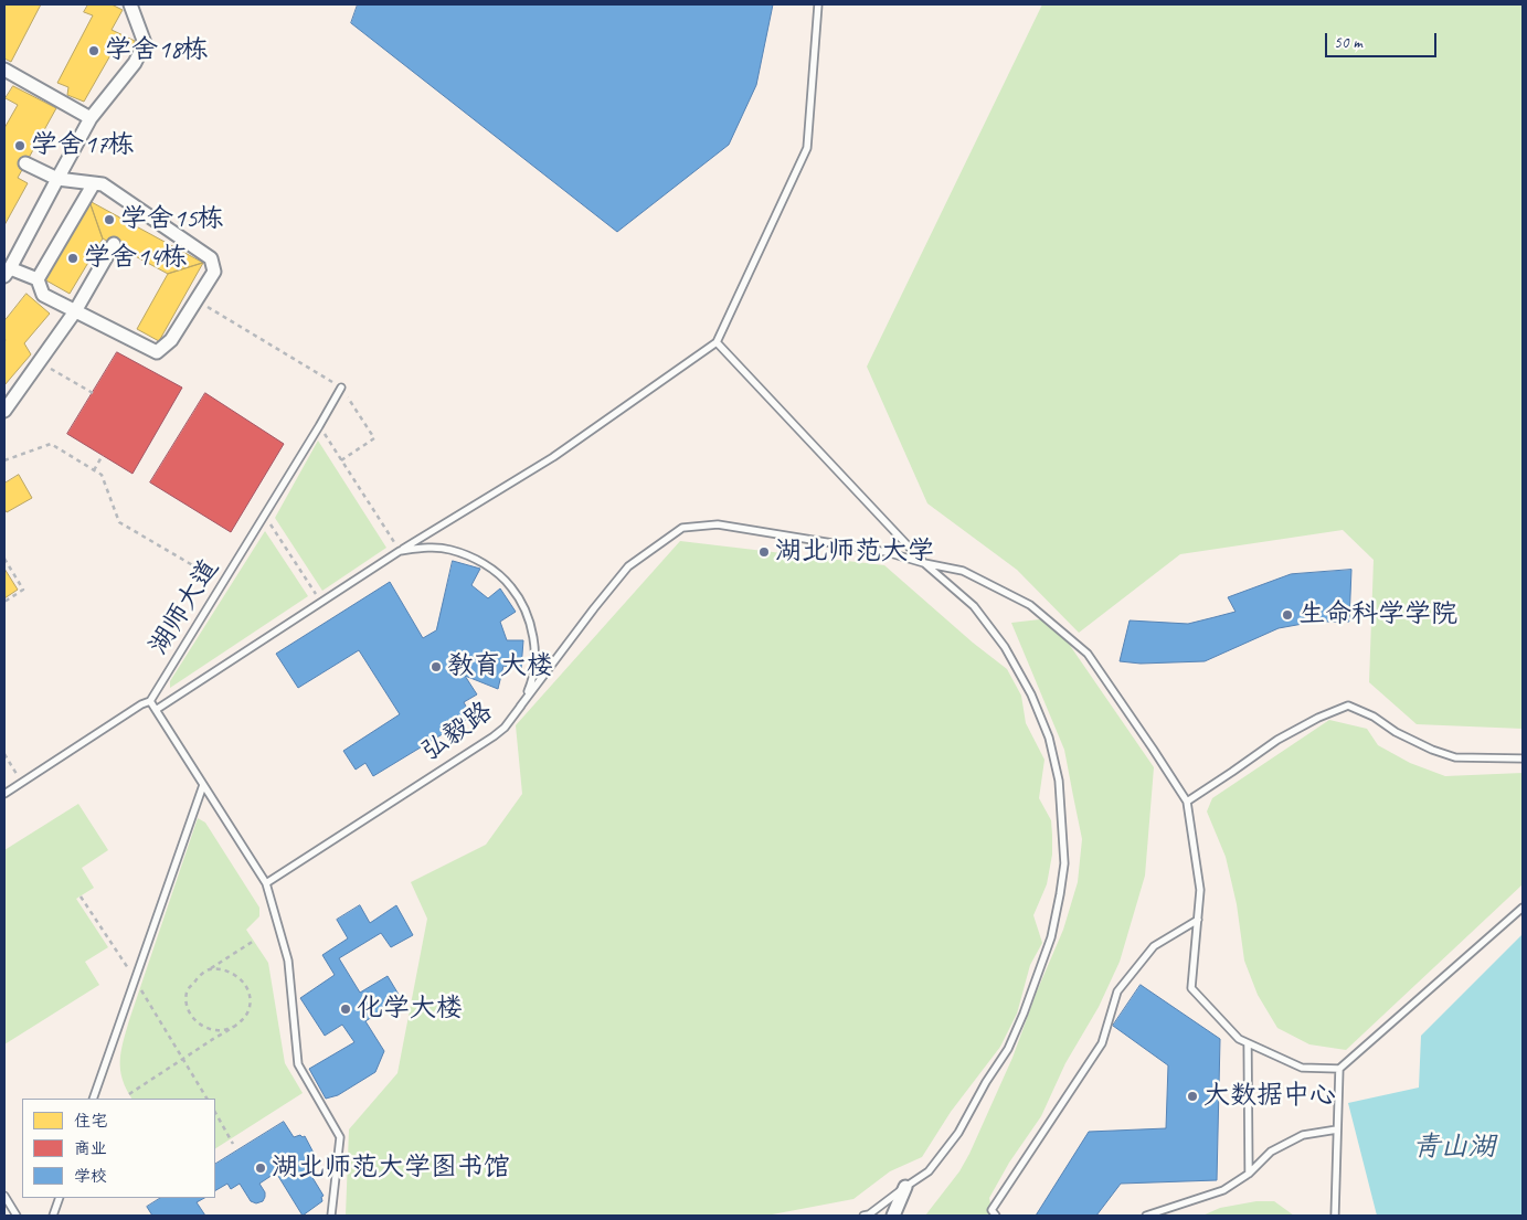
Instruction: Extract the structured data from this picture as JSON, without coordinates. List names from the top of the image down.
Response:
{
  "streets": {
    "lane": ["湖师大道", "弘毅路"]
  },
  "water": ["青山湖"],
  "places": [
    "学舍18栋",
    "学舍17栋",
    "学舍15栋",
    "学舍14栋",
    "湖北师范大学",
    "生命科学学院",
    "教育大楼",
    "化学大楼",
    "大数据中心",
    "湖北师范大学图书馆"
  ],
  "legend": ["住宅", "商业", "学校"],
  "scale_bar": "50 m"
}
